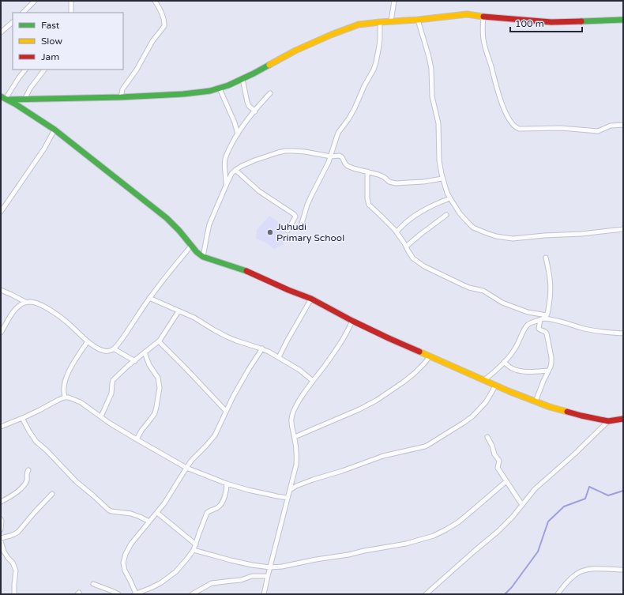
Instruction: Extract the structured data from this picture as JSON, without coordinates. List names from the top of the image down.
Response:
{
  "places": ["Juhudi Primary School"],
  "legend": ["Fast", "Slow", "Jam"],
  "scale_bar": "100 m"
}
